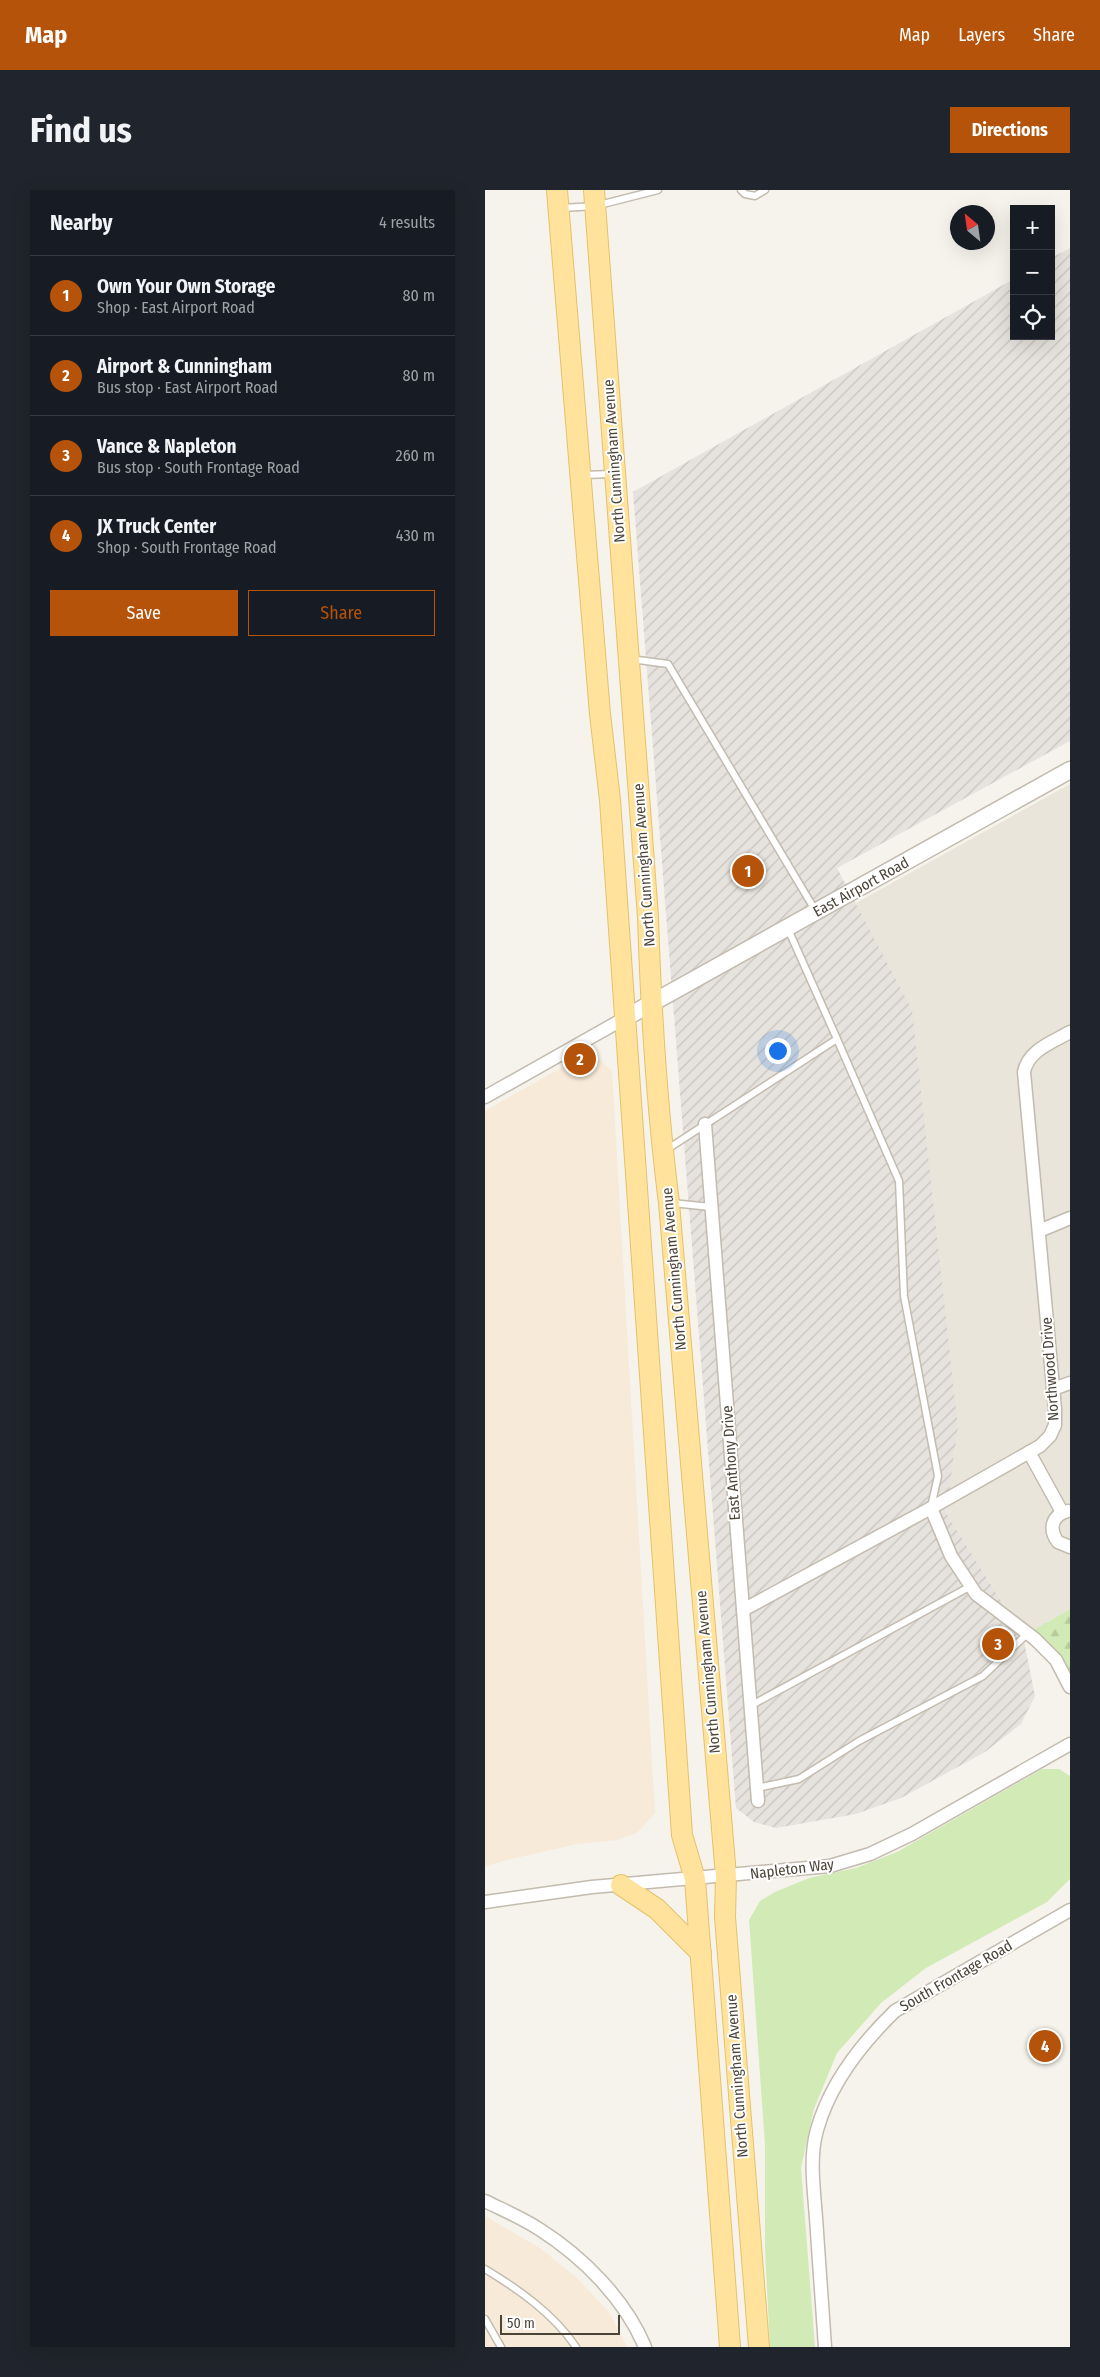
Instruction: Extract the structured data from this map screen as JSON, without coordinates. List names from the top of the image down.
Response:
{
  "streets": {
    "main road": ["North Cunningham Avenue"],
    "street": [
      "East Airport Road",
      "Northwood Drive",
      "East Anthony Drive",
      "Napleton Way",
      "South Frontage Road"
    ]
  },
  "crossings": [
    ["North Cunningham Avenue", "East Airport Road"],
    ["North Cunningham Avenue", "Napleton Way"],
    ["Northwood Drive", "East Anthony Drive"]
  ],
  "scale_bar": "50 m",
  "north": "top left",
  "page": {
    "header": "Map",
    "nav": ["Map", "Layers", "Share"],
    "buttons": [
      "Directions",
      ["Save", "Share"]
    ],
    "title": "Find us",
    "heading": ["Nearby", "4 results"],
    "map_buttons": ["+", "−"],
    "list": [
      {
        "mark": "1",
        "name": "Own Your Own Storage",
        "note": "Shop · East Airport Road",
        "value": "80 m"
      },
      {
        "mark": "2",
        "name": "Airport & Cunningham",
        "note": "Bus stop · East Airport Road",
        "value": "80 m"
      },
      {
        "mark": "3",
        "name": "Vance & Napleton",
        "note": "Bus stop · South Frontage Road",
        "value": "260 m"
      },
      {
        "mark": "4",
        "name": "JX Truck Center",
        "note": "Shop · South Frontage Road",
        "value": "430 m"
      }
    ],
    "pins": [
      "1",
      "2",
      "3",
      "4"
    ],
    "scale": "50 m"
  }
}
